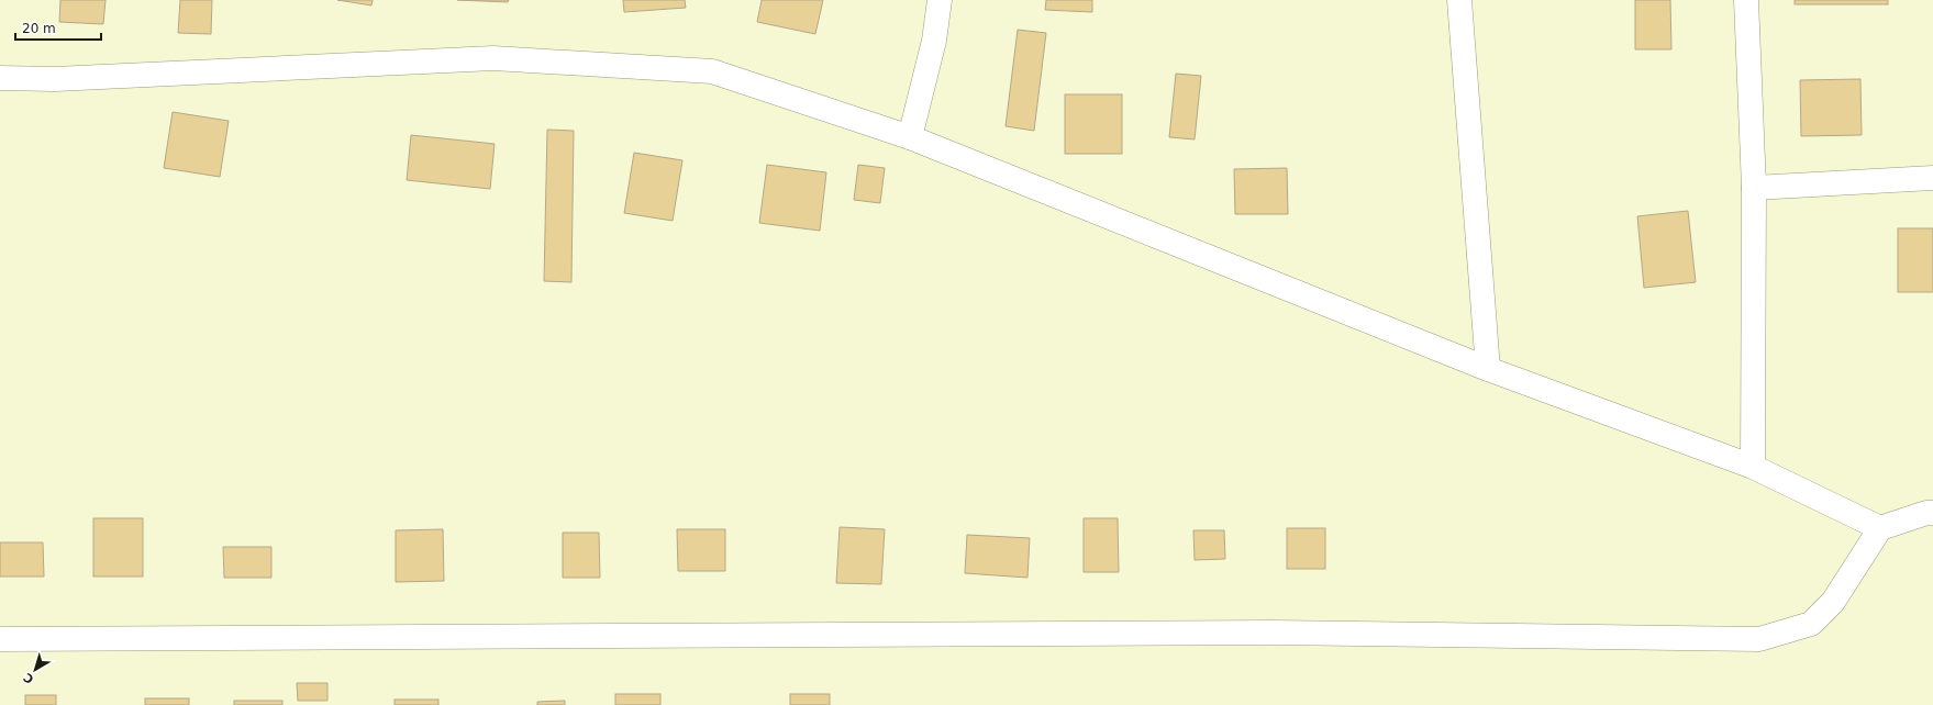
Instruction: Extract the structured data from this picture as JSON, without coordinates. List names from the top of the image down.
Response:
{
  "scale_bar": "20 m",
  "north": "bottom left"
}
